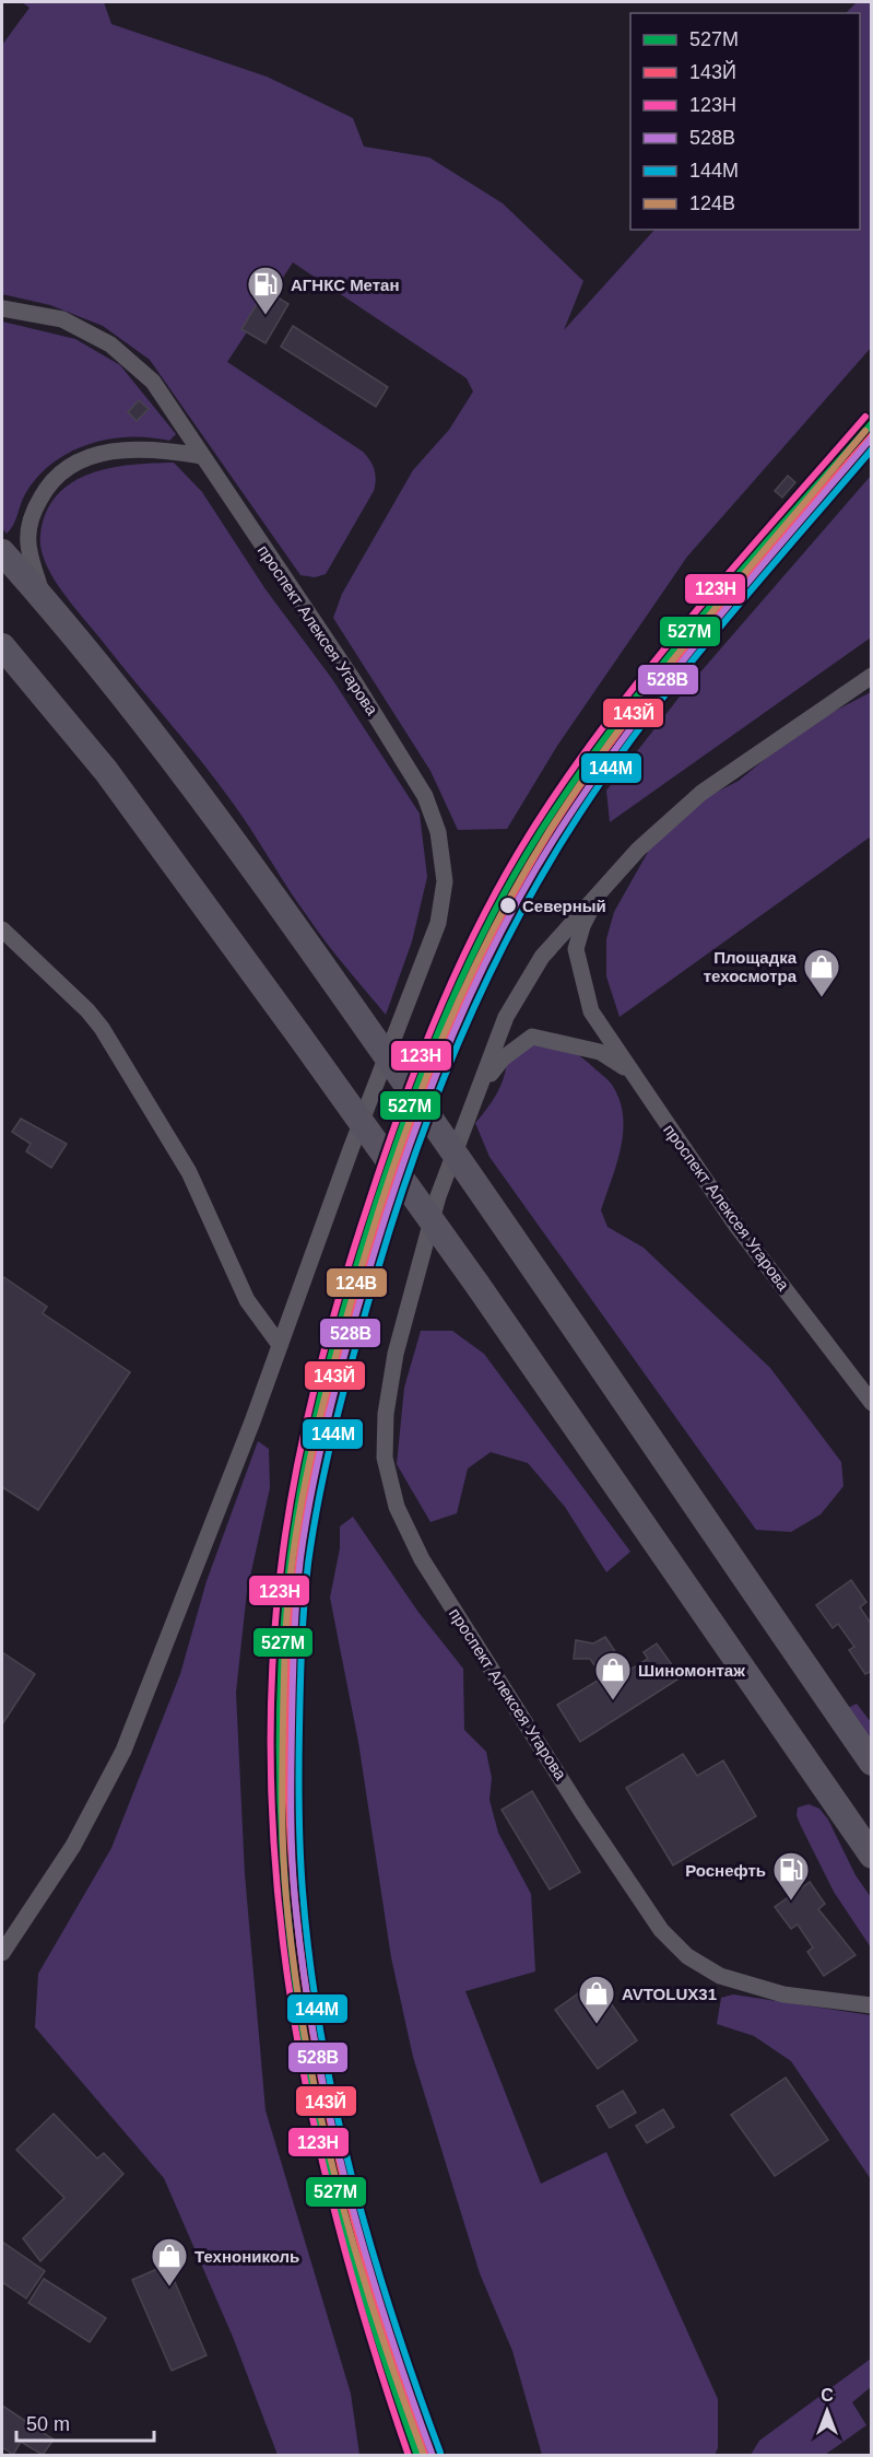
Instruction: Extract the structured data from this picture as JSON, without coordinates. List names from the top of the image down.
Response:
{
  "streets": {
    "street": ["проспект Алексея Угарова"]
  },
  "places": {
    "fuel station": ["АГНКС Метан", "Роснефть"],
    "other": ["Северный"],
    "shop": [
      "Площадка техосмотра",
      "Шиномонтаж",
      "AVTOLUX31",
      "Технониколь"
    ]
  },
  "lines": [
    "transit line 123Н",
    "transit line 527М",
    "transit line 124В",
    "transit line 143Й",
    "transit line 528В",
    "transit line 144М"
  ],
  "legend": [
    "527М",
    "143Й",
    "123Н",
    "528В",
    "144М",
    "124В"
  ],
  "scale_bar": "50 m",
  "north": "top"
}
